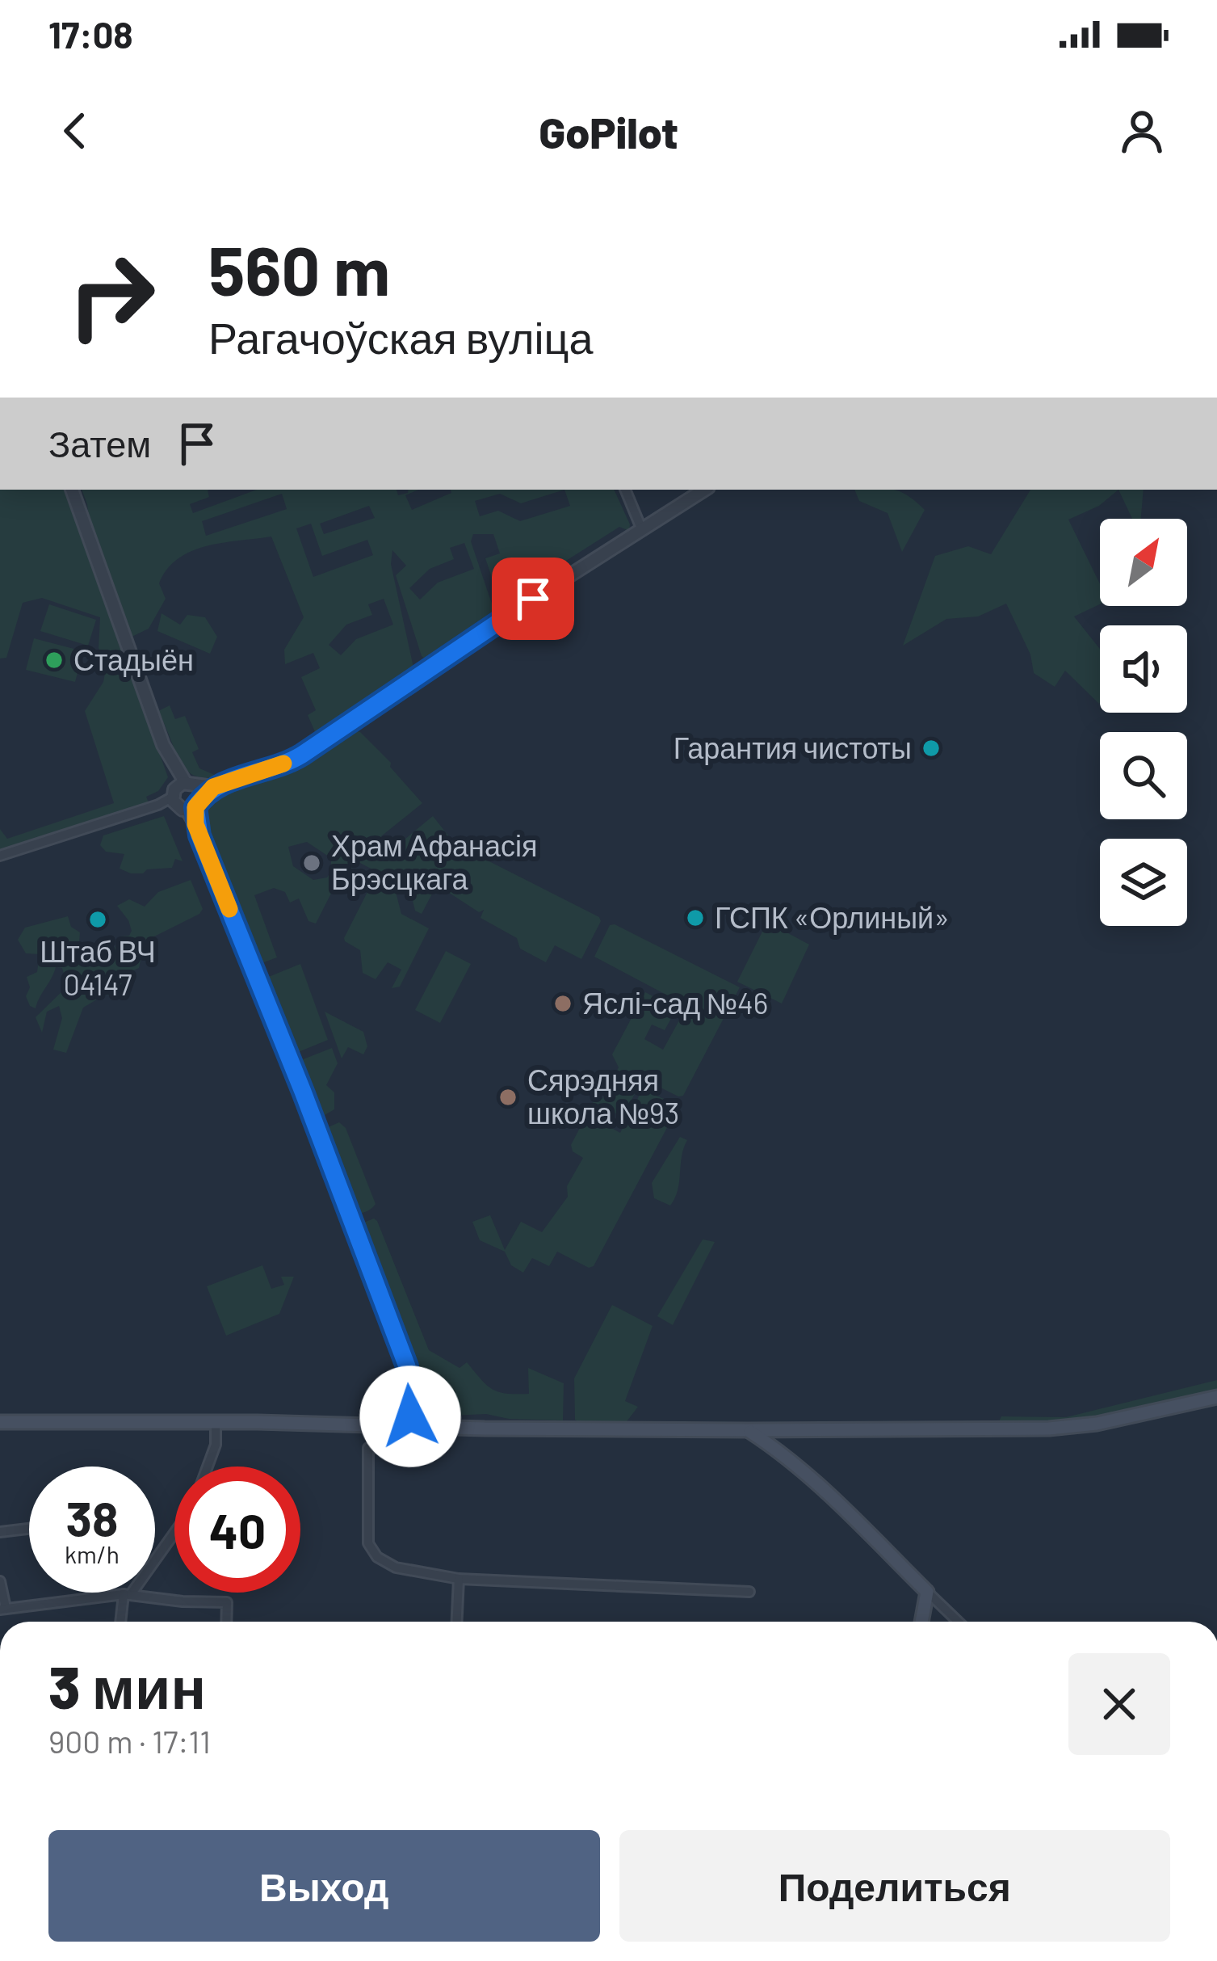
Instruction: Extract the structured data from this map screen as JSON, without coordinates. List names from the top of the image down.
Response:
{
  "places": [
    "Стадыён",
    "Гарантия чистоты",
    "Храм Афанасія Брэсцкага",
    "ГСПК «Орлиный»",
    "Штаб ВЧ 04147",
    "Яслі-сад №46",
    "Сярэдняя школа №93"
  ],
  "north": "top right",
  "page": {
    "status": "17:08",
    "header": "GoPilot",
    "turn": ["560 m", "Рагачоўская вуліца"],
    "then": "Затем",
    "speed": "38 km/h",
    "limit": "40",
    "heading": ["3 мин", "900 m · 17:11"],
    "buttons": ["Выход", "Поделиться"]
  }
}
